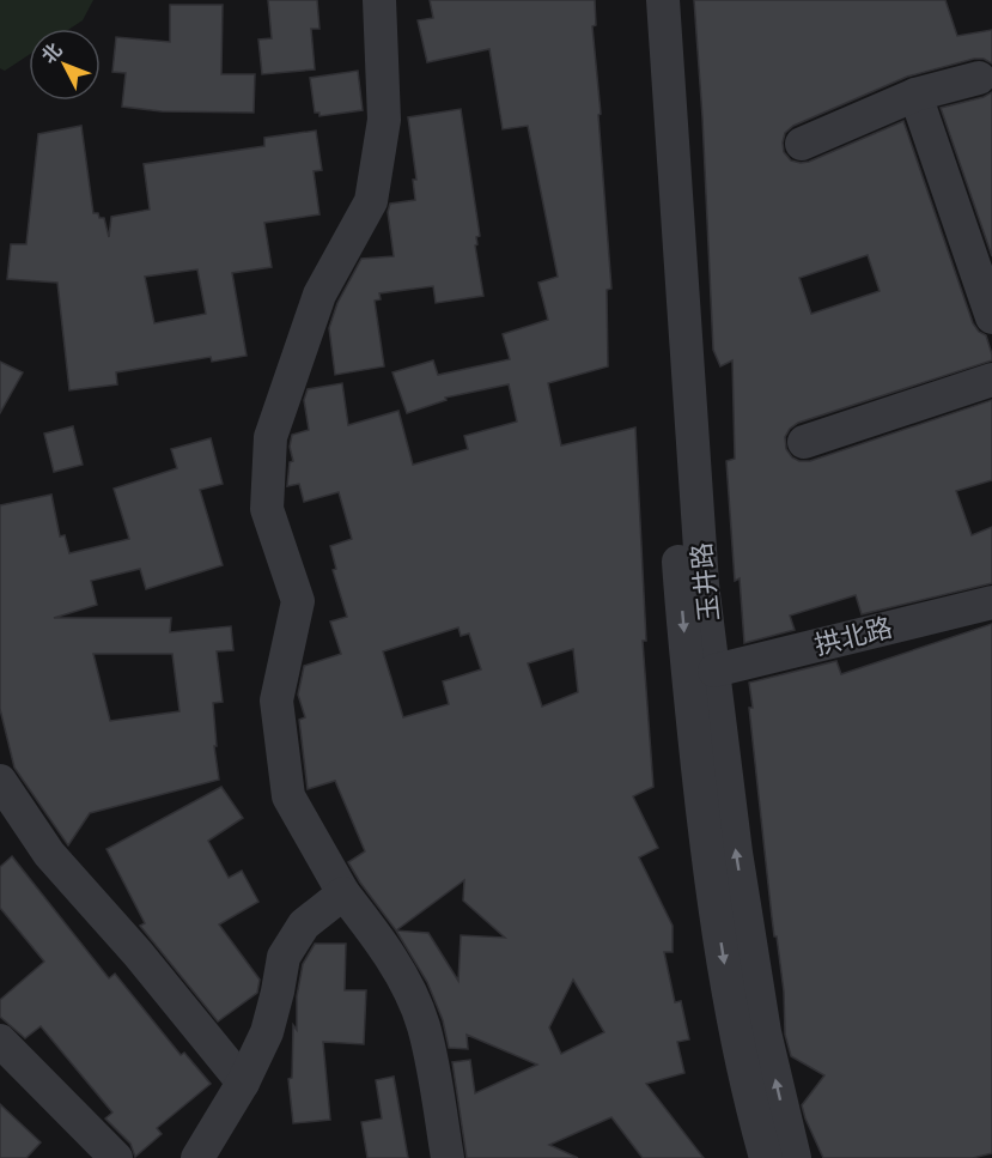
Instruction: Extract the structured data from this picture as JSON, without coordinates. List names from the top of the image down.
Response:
{
  "streets": {
    "street": ["玉井路", "拱北路"]
  },
  "crossings": [
    ["玉井路", "拱北路"]
  ],
  "north": "top left"
}
